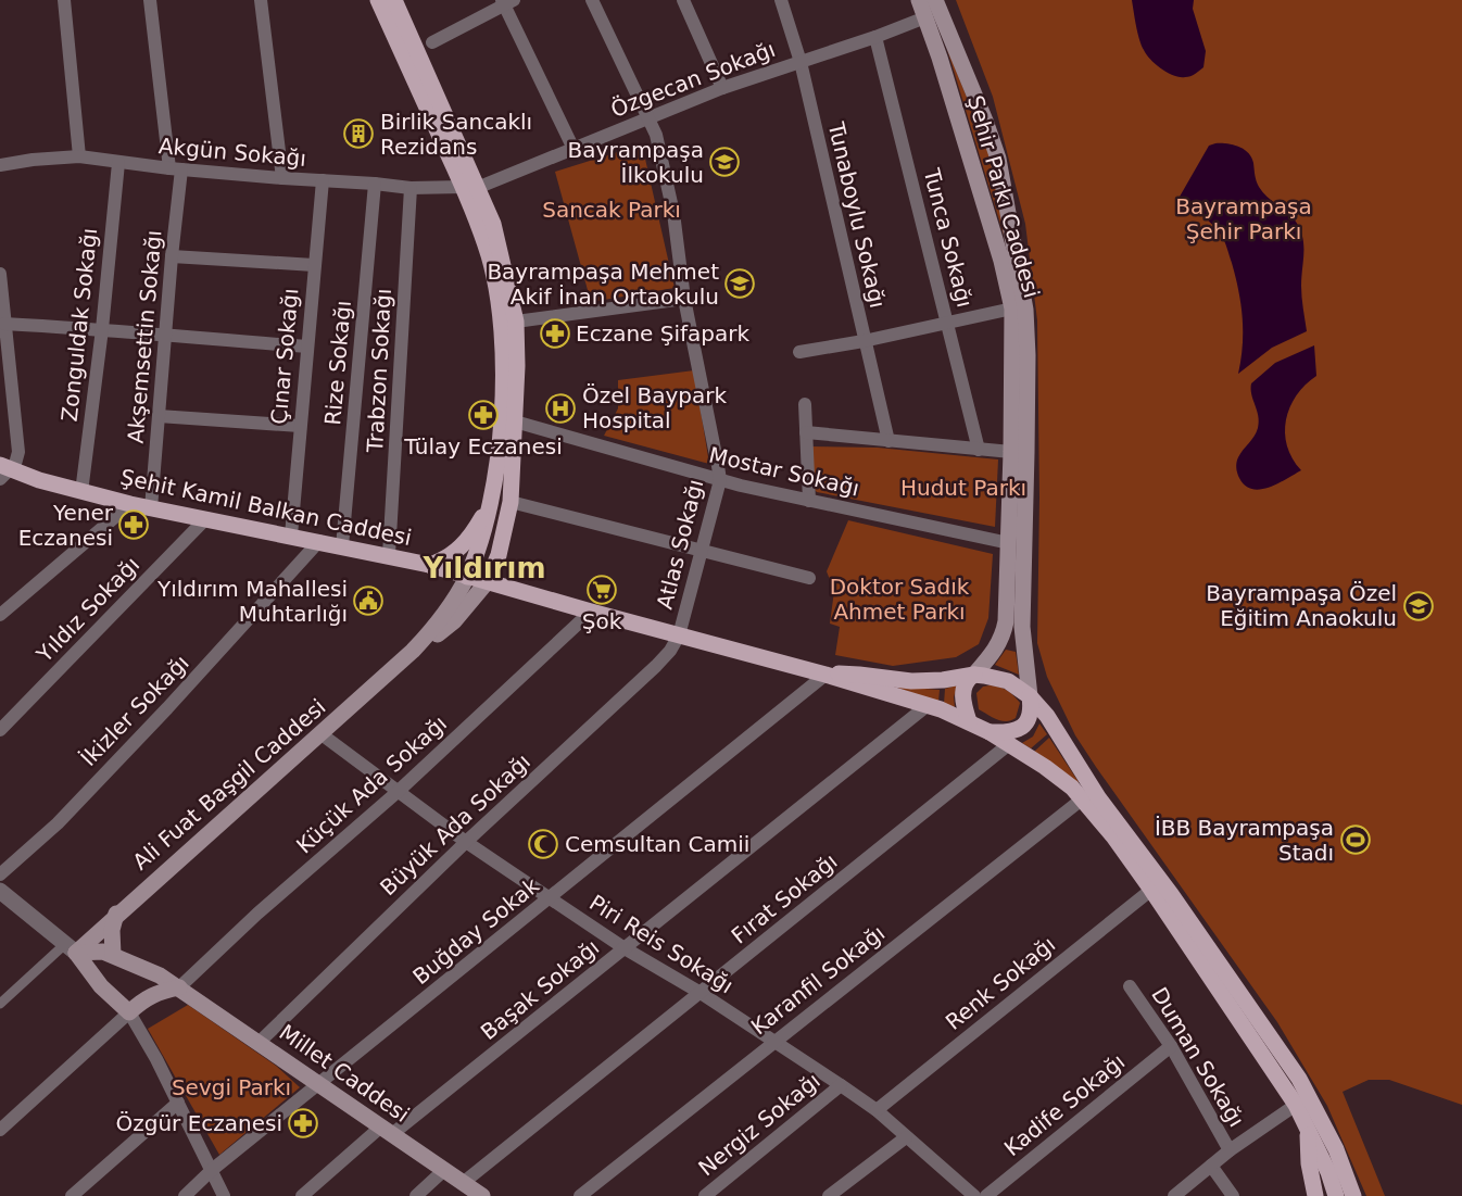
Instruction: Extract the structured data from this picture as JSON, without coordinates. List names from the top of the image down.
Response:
{
  "streets": {
    "main road": [
      "Şehir Parkı Caddesi",
      "Şehit Kamil Balkan Caddesi",
      "Ali Fuat Başgil Caddesi",
      "Millet Caddesi"
    ],
    "street": [
      "Özgecan Sokağı",
      "Akgün Sokağı",
      "Tunaboylu Sokağı",
      "Tunca Sokağı",
      "Zonguldak Sokağı",
      "Akşemsettin Sokağı",
      "Çınar Sokağı",
      "Rize Sokağı",
      "Trabzon Sokağı",
      "Mostar Sokağı",
      "Atlas Sokağı",
      "Yıldız Sokağı",
      "İkizler Sokağı",
      "Küçük Ada Sokağı",
      "Büyük Ada Sokağı",
      "Fırat Sokağı",
      "Buğday Sokak",
      "Piri Reis Sokağı",
      "Karanfil Sokağı",
      "Renk Sokağı",
      "Başak Sokağı",
      "Duman Sokağı",
      "Kadife Sokağı",
      "Nergiz Sokağı"
    ]
  },
  "crossings": [
    ["Özgecan Sokağı", "Akgün Sokağı"],
    ["Özgecan Sokağı", "Şehir Parkı Caddesi"],
    ["Özgecan Sokağı", "Tunaboylu Sokağı"],
    ["Özgecan Sokağı", "Tunca Sokağı"],
    ["Özgecan Sokağı", "Atlas Sokağı"],
    ["Akgün Sokağı", "Zonguldak Sokağı"],
    ["Akgün Sokağı", "Akşemsettin Sokağı"],
    ["Akgün Sokağı", "Çınar Sokağı"],
    ["Akgün Sokağı", "Rize Sokağı"],
    ["Akgün Sokağı", "Trabzon Sokağı"],
    ["Şehir Parkı Caddesi", "Mostar Sokağı"],
    ["Şehir Parkı Caddesi", "Şehit Kamil Balkan Caddesi"],
    ["Zonguldak Sokağı", "Şehit Kamil Balkan Caddesi"],
    ["Akşemsettin Sokağı", "Şehit Kamil Balkan Caddesi"],
    ["Çınar Sokağı", "Şehit Kamil Balkan Caddesi"],
    ["Rize Sokağı", "Şehit Kamil Balkan Caddesi"],
    ["Trabzon Sokağı", "Şehit Kamil Balkan Caddesi"],
    ["Mostar Sokağı", "Atlas Sokağı"],
    ["Şehit Kamil Balkan Caddesi", "Atlas Sokağı"],
    ["Şehit Kamil Balkan Caddesi", "Yıldız Sokağı"],
    ["Şehit Kamil Balkan Caddesi", "İkizler Sokağı"],
    ["Şehit Kamil Balkan Caddesi", "Küçük Ada Sokağı"],
    ["Şehit Kamil Balkan Caddesi", "Büyük Ada Sokağı"],
    ["Şehit Kamil Balkan Caddesi", "Fırat Sokağı"],
    ["Şehit Kamil Balkan Caddesi", "Buğday Sokak"],
    ["Şehit Kamil Balkan Caddesi", "Karanfil Sokağı"],
    ["Şehit Kamil Balkan Caddesi", "Renk Sokağı"],
    ["Şehit Kamil Balkan Caddesi", "Başak Sokağı"],
    ["Atlas Sokağı", "Büyük Ada Sokağı"],
    ["Ali Fuat Başgil Caddesi", "Piri Reis Sokağı"],
    ["Ali Fuat Başgil Caddesi", "Millet Caddesi"],
    ["Küçük Ada Sokağı", "Piri Reis Sokağı"],
    ["Küçük Ada Sokağı", "Millet Caddesi"],
    ["Büyük Ada Sokağı", "Piri Reis Sokağı"],
    ["Büyük Ada Sokağı", "Millet Caddesi"],
    ["Fırat Sokağı", "Piri Reis Sokağı"],
    ["Fırat Sokağı", "Millet Caddesi"],
    ["Buğday Sokak", "Piri Reis Sokağı"],
    ["Buğday Sokak", "Millet Caddesi"],
    ["Piri Reis Sokağı", "Karanfil Sokağı"],
    ["Piri Reis Sokağı", "Renk Sokağı"],
    ["Piri Reis Sokağı", "Başak Sokağı"],
    ["Piri Reis Sokağı", "Nergiz Sokağı"],
    ["Başak Sokağı", "Millet Caddesi"],
    ["Duman Sokağı", "Kadife Sokağı"]
  ],
  "districts": ["Yıldırım"],
  "parks": [
    "Bayrampaşa Şehir Parkı",
    "Sancak Parkı",
    "Hudut Parkı",
    "Doktor Sadık Ahmet Parkı",
    "Sevgi Parkı"
  ],
  "places": {
    "building": ["Birlik Sancaklı Rezidans"],
    "school or university": ["Bayrampaşa İlkokulu", "Bayrampaşa Mehmet Akif İnan Ortaokulu", "Bayrampaşa Özel Eğitim Anaokulu"],
    "pharmacy": [
      "Eczane Şifapark",
      "Tülay Eczanesi",
      "Yener Eczanesi",
      "Özgür Eczanesi"
    ],
    "hospital": ["Özel Baypark Hospital"],
    "supermarket": ["Şok"],
    "public building": ["Yıldırım Mahallesi Muhtarlığı"],
    "sports": ["İBB Bayrampaşa Stadı"],
    "mosque": ["Cemsultan Camii"]
  }
}
